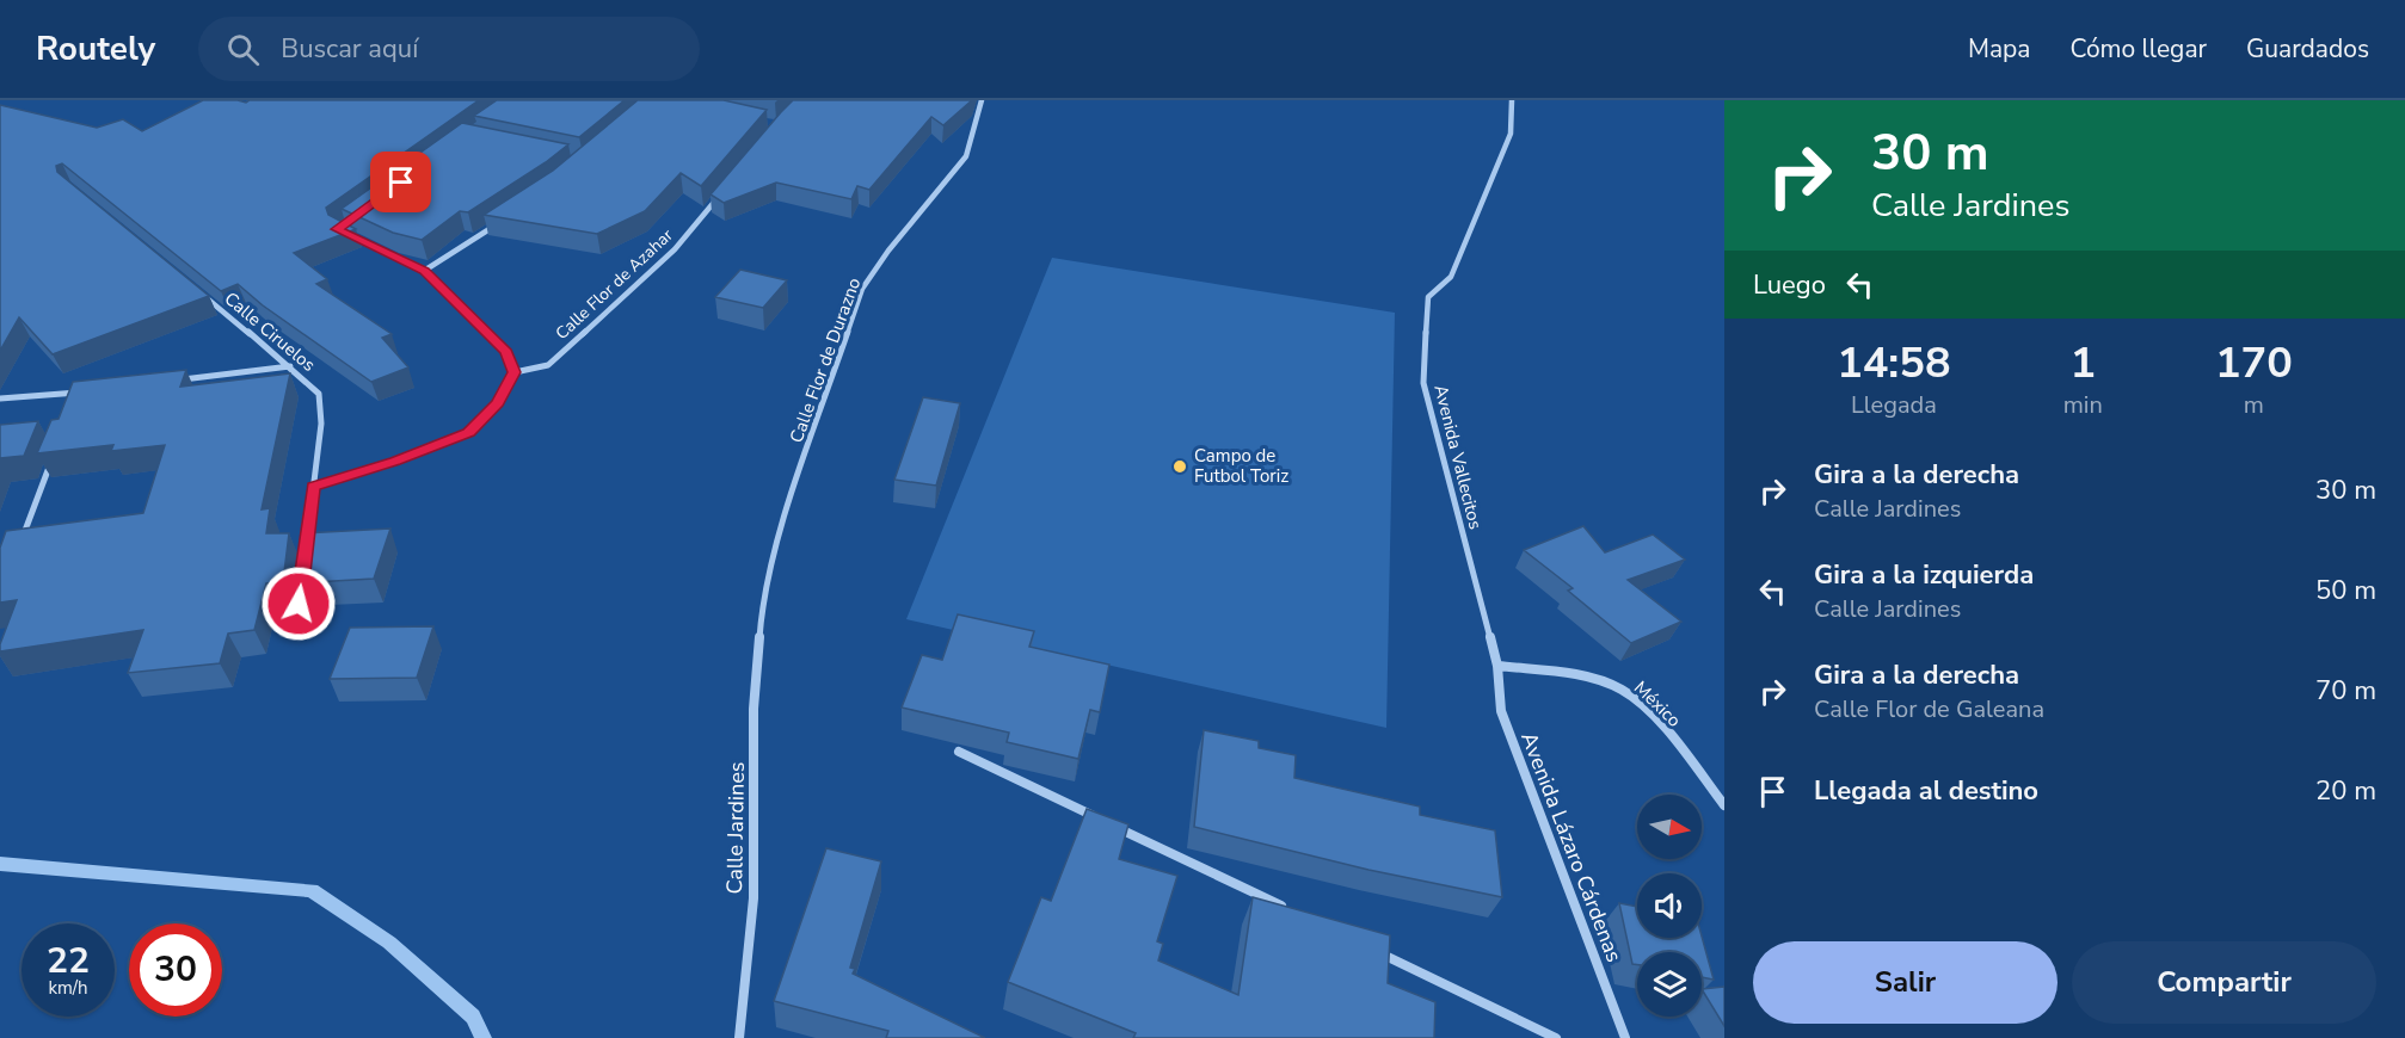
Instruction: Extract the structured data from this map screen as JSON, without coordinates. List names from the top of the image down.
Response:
{
  "streets": {
    "street": [
      "Calle Flor de Azahar",
      "Calle Ciruelos",
      "Calle Flor de Durazno",
      "Avenida Vallecitos",
      "México",
      "Calle Jardines",
      "Avenida Lázaro Cárdenas"
    ]
  },
  "crossings": [
    ["Calle Flor de Durazno", "Calle Jardines"],
    ["Avenida Vallecitos", "México"],
    ["Avenida Vallecitos", "Avenida Lázaro Cárdenas"],
    ["México", "Avenida Lázaro Cárdenas"]
  ],
  "places": ["Campo de Futbol Toriz"],
  "north": "right",
  "page": {
    "header": "Routely",
    "search": "Buscar aquí",
    "nav": ["Mapa", "Cómo llegar", "Guardados"],
    "turn": ["30 m", "Calle Jardines"],
    "then": "Luego",
    "eta": [
      "14:58",
      "Llegada",
      "1",
      "min",
      "170",
      "m"
    ],
    "list": [
      {
        "name": "Gira a la derecha",
        "note": "Calle Jardines",
        "value": "30 m"
      },
      {
        "name": "Gira a la izquierda",
        "note": "Calle Jardines",
        "value": "50 m"
      },
      {
        "name": "Gira a la derecha",
        "note": "Calle Flor de Galeana",
        "value": "70 m"
      },
      {
        "name": "Llegada al destino",
        "value": "20 m"
      }
    ],
    "speed": "22 km/h",
    "limit": "30",
    "buttons": ["Salir", "Compartir"]
  }
}
